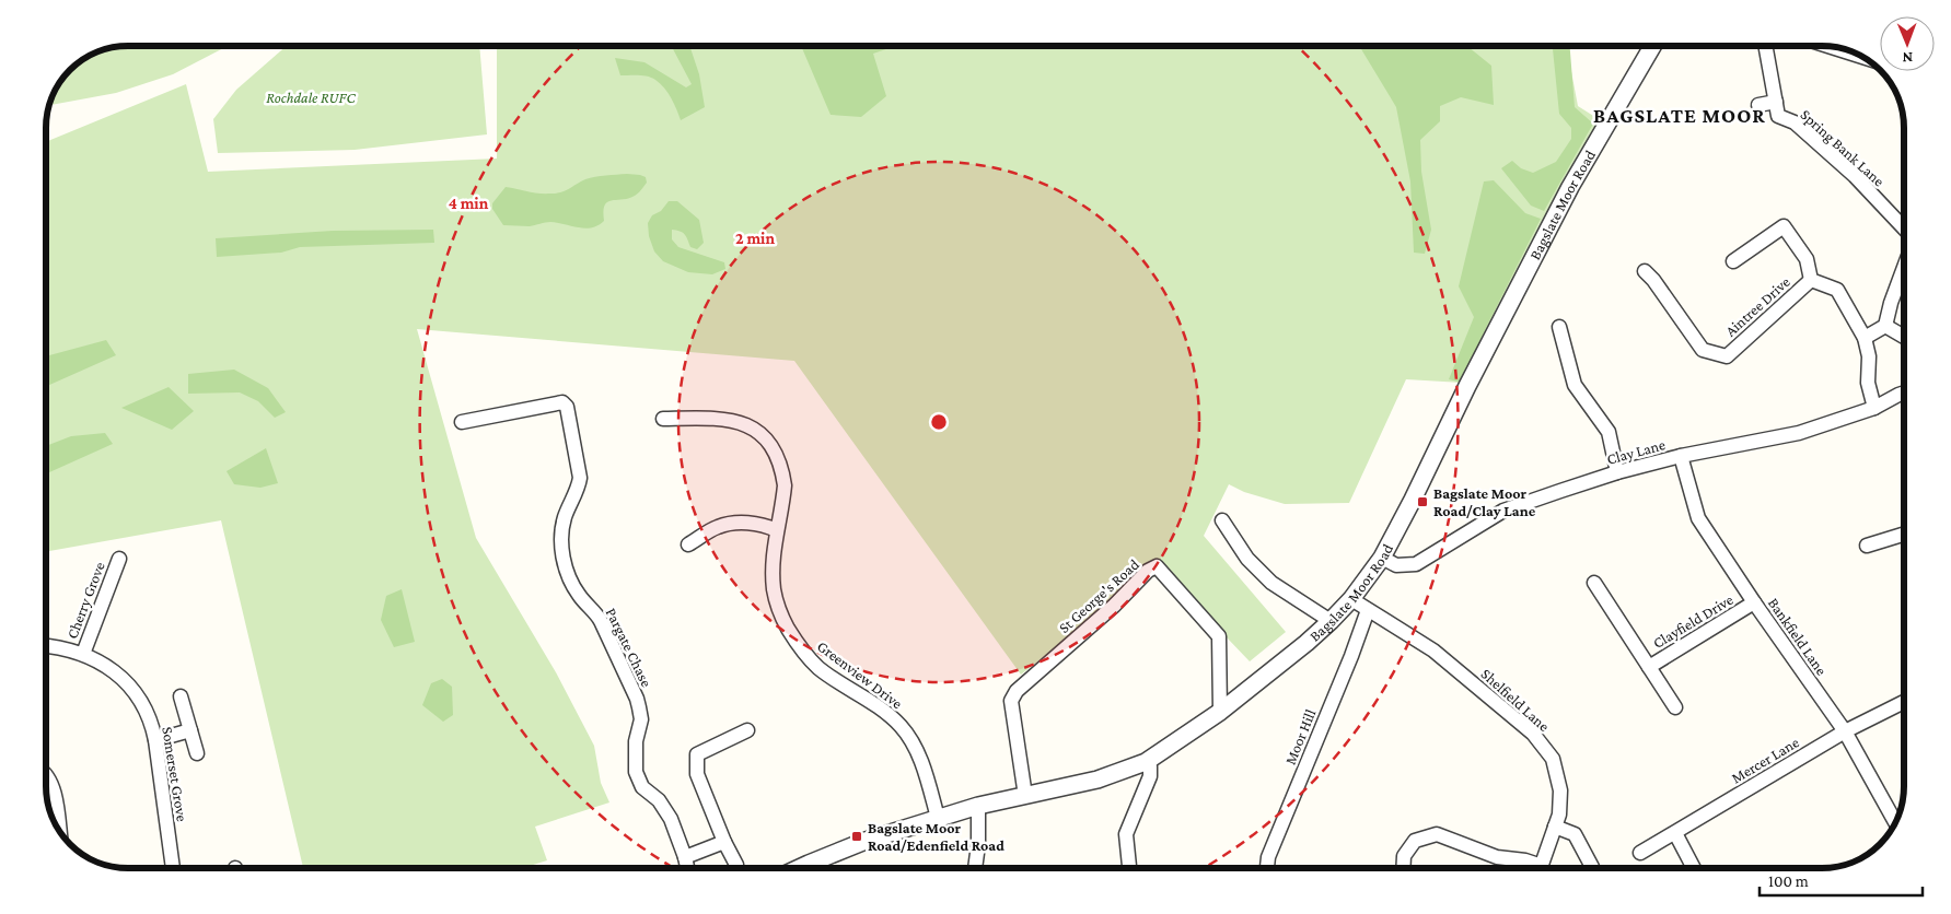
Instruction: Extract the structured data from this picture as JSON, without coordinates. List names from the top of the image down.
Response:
{
  "streets": {
    "street": [
      "Spring Bank Lane",
      "Bagslate Moor Road",
      "Aintree Drive",
      "Clay Lane",
      "St George's Road",
      "Cherry Grove",
      "Clayfield Drive",
      "Bankfield Lane",
      "Pargate Chase",
      "Greenview Drive",
      "Shelfield Lane",
      "Moor Hill",
      "Mercer Lane",
      "Somerset Grove"
    ]
  },
  "crossings": [
    ["Bagslate Moor Road", "Clay Lane"],
    ["Bagslate Moor Road", "St George's Road"],
    ["Bagslate Moor Road", "Greenview Drive"],
    ["Bagslate Moor Road", "Shelfield Lane"],
    ["Clay Lane", "Bankfield Lane"],
    ["Cherry Grove", "Somerset Grove"],
    ["Clayfield Drive", "Bankfield Lane"],
    ["Bankfield Lane", "Mercer Lane"],
    ["Shelfield Lane", "Moor Hill"]
  ],
  "districts": ["BAGSLATE MOOR"],
  "parks": ["Rochdale RUFC"],
  "places": {
    "transit": ["Bagslate Moor Road/Clay Lane", "Bagslate Moor Road/Edenfield Road"]
  },
  "scale_bar": "100 m",
  "north": "bottom",
  "rings": ["4 min", "2 min"]
}
